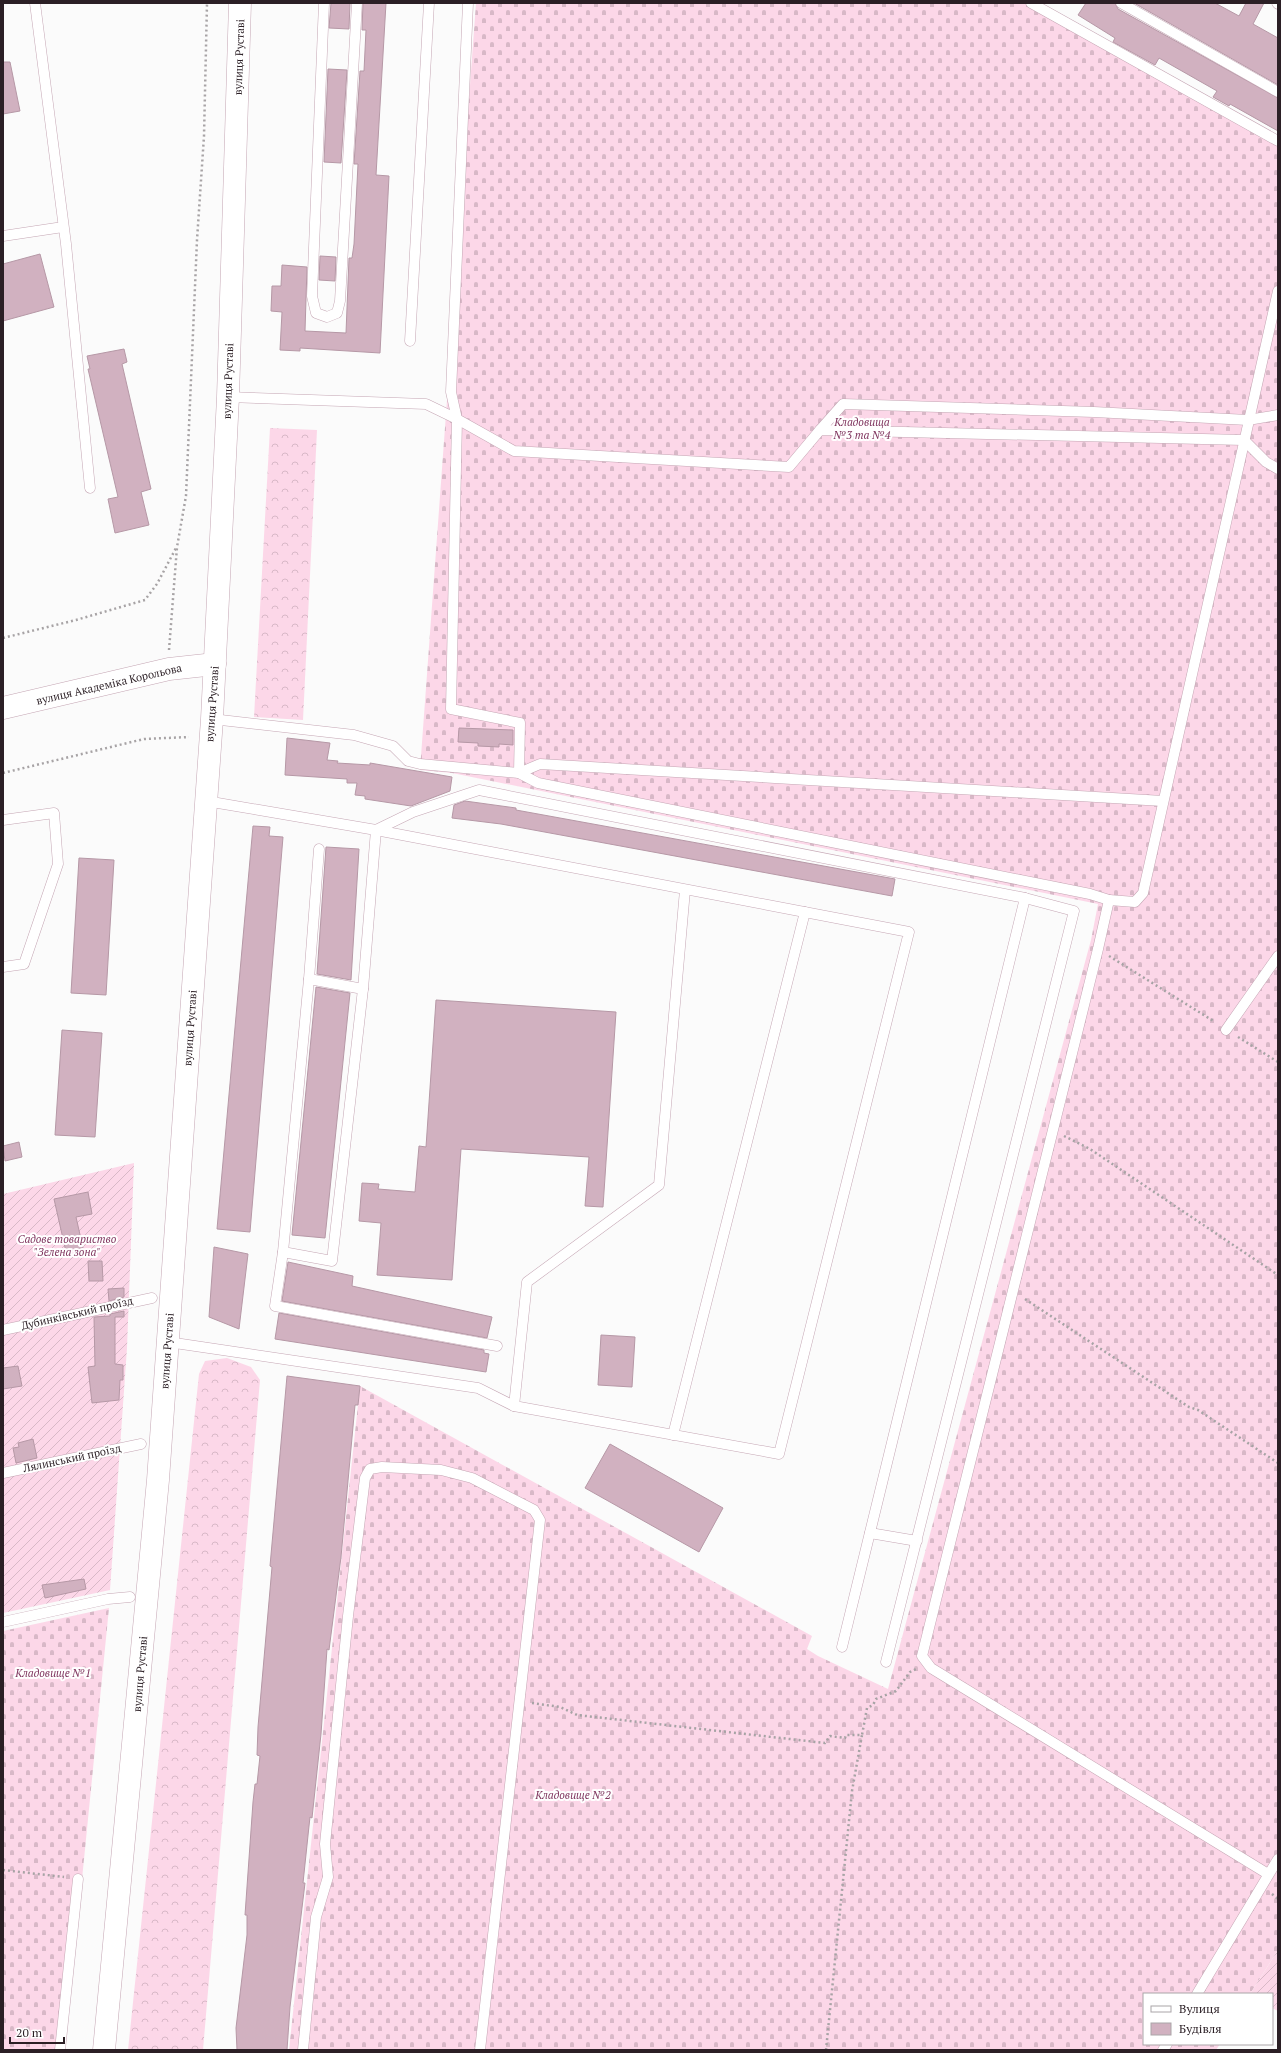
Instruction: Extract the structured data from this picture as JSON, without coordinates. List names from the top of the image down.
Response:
{
  "streets": {
    "main road": ["вулиця Руставі", "вулиця Академіка Корольова"],
    "lane": ["Дубинківський проїзд", "Лялинський проїзд"]
  },
  "crossings": [
    ["вулиця Руставі", "вулиця Академіка Корольова"]
  ],
  "parks": [
    "Кладовища №3 та №4",
    "Садове товариство \"Зелена зона\"",
    "Кладовище №1",
    "Кладовище №2"
  ],
  "legend": ["Вулиця", "Будівля"],
  "scale_bar": "20 m"
}
